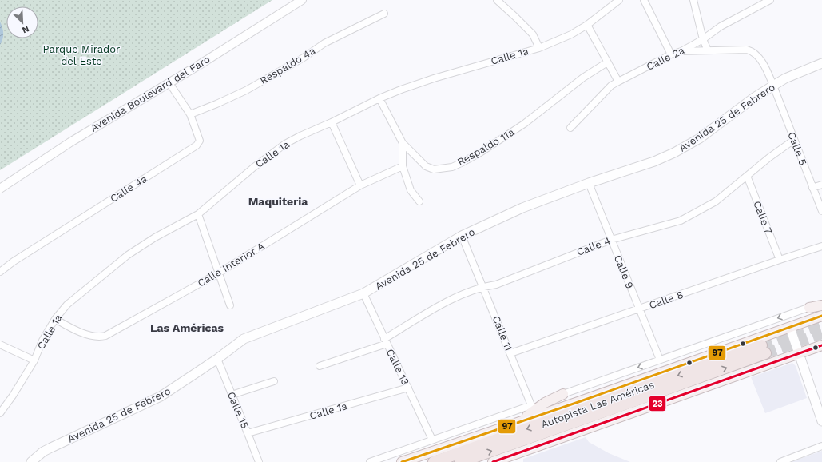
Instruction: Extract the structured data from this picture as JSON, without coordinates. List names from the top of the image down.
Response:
{
  "streets": {
    "highway": ["Autopista Las Américas"],
    "main road": ["Avenida 25 de Febrero"],
    "street": [
      "Calle 1a",
      "Calle 2a",
      "Respaldo 4a",
      "Avenida Boulevard del Faro",
      "Respaldo 11a",
      "Calle 5",
      "Calle 4a",
      "Calle 7",
      "Calle 4",
      "Calle Interior A",
      "Calle 9",
      "Calle 8",
      "Calle 11",
      "Calle 13",
      "Calle 15"
    ]
  },
  "crossings": [
    ["Calle 1a", "Respaldo 11a"],
    ["Calle 1a", "Calle Interior A"],
    ["Calle 1a", "Calle 13"],
    ["Calle 1a", "Calle 15"],
    ["Calle 2a", "Calle 5"],
    ["Respaldo 4a", "Calle 4a"],
    ["Avenida Boulevard del Faro", "Calle 4a"],
    ["Avenida 25 de Febrero", "Calle 5"],
    ["Avenida 25 de Febrero", "Calle 9"],
    ["Avenida 25 de Febrero", "Calle 11"],
    ["Avenida 25 de Febrero", "Calle 13"],
    ["Avenida 25 de Febrero", "Calle 15"],
    ["Calle 5", "Calle 4"],
    ["Calle 7", "Calle 4"],
    ["Calle 7", "Calle 8"],
    ["Calle 4", "Calle 9"],
    ["Calle 4", "Calle 11"],
    ["Calle 4", "Calle 13"],
    ["Calle 9", "Calle 8"],
    ["Calle 8", "Calle 11"]
  ],
  "districts": ["Maquiteria", "Las Américas"],
  "parks": ["Parque Mirador del Este"],
  "lines": ["transit line 97", "transit line 23"],
  "north": "bottom right"
}
